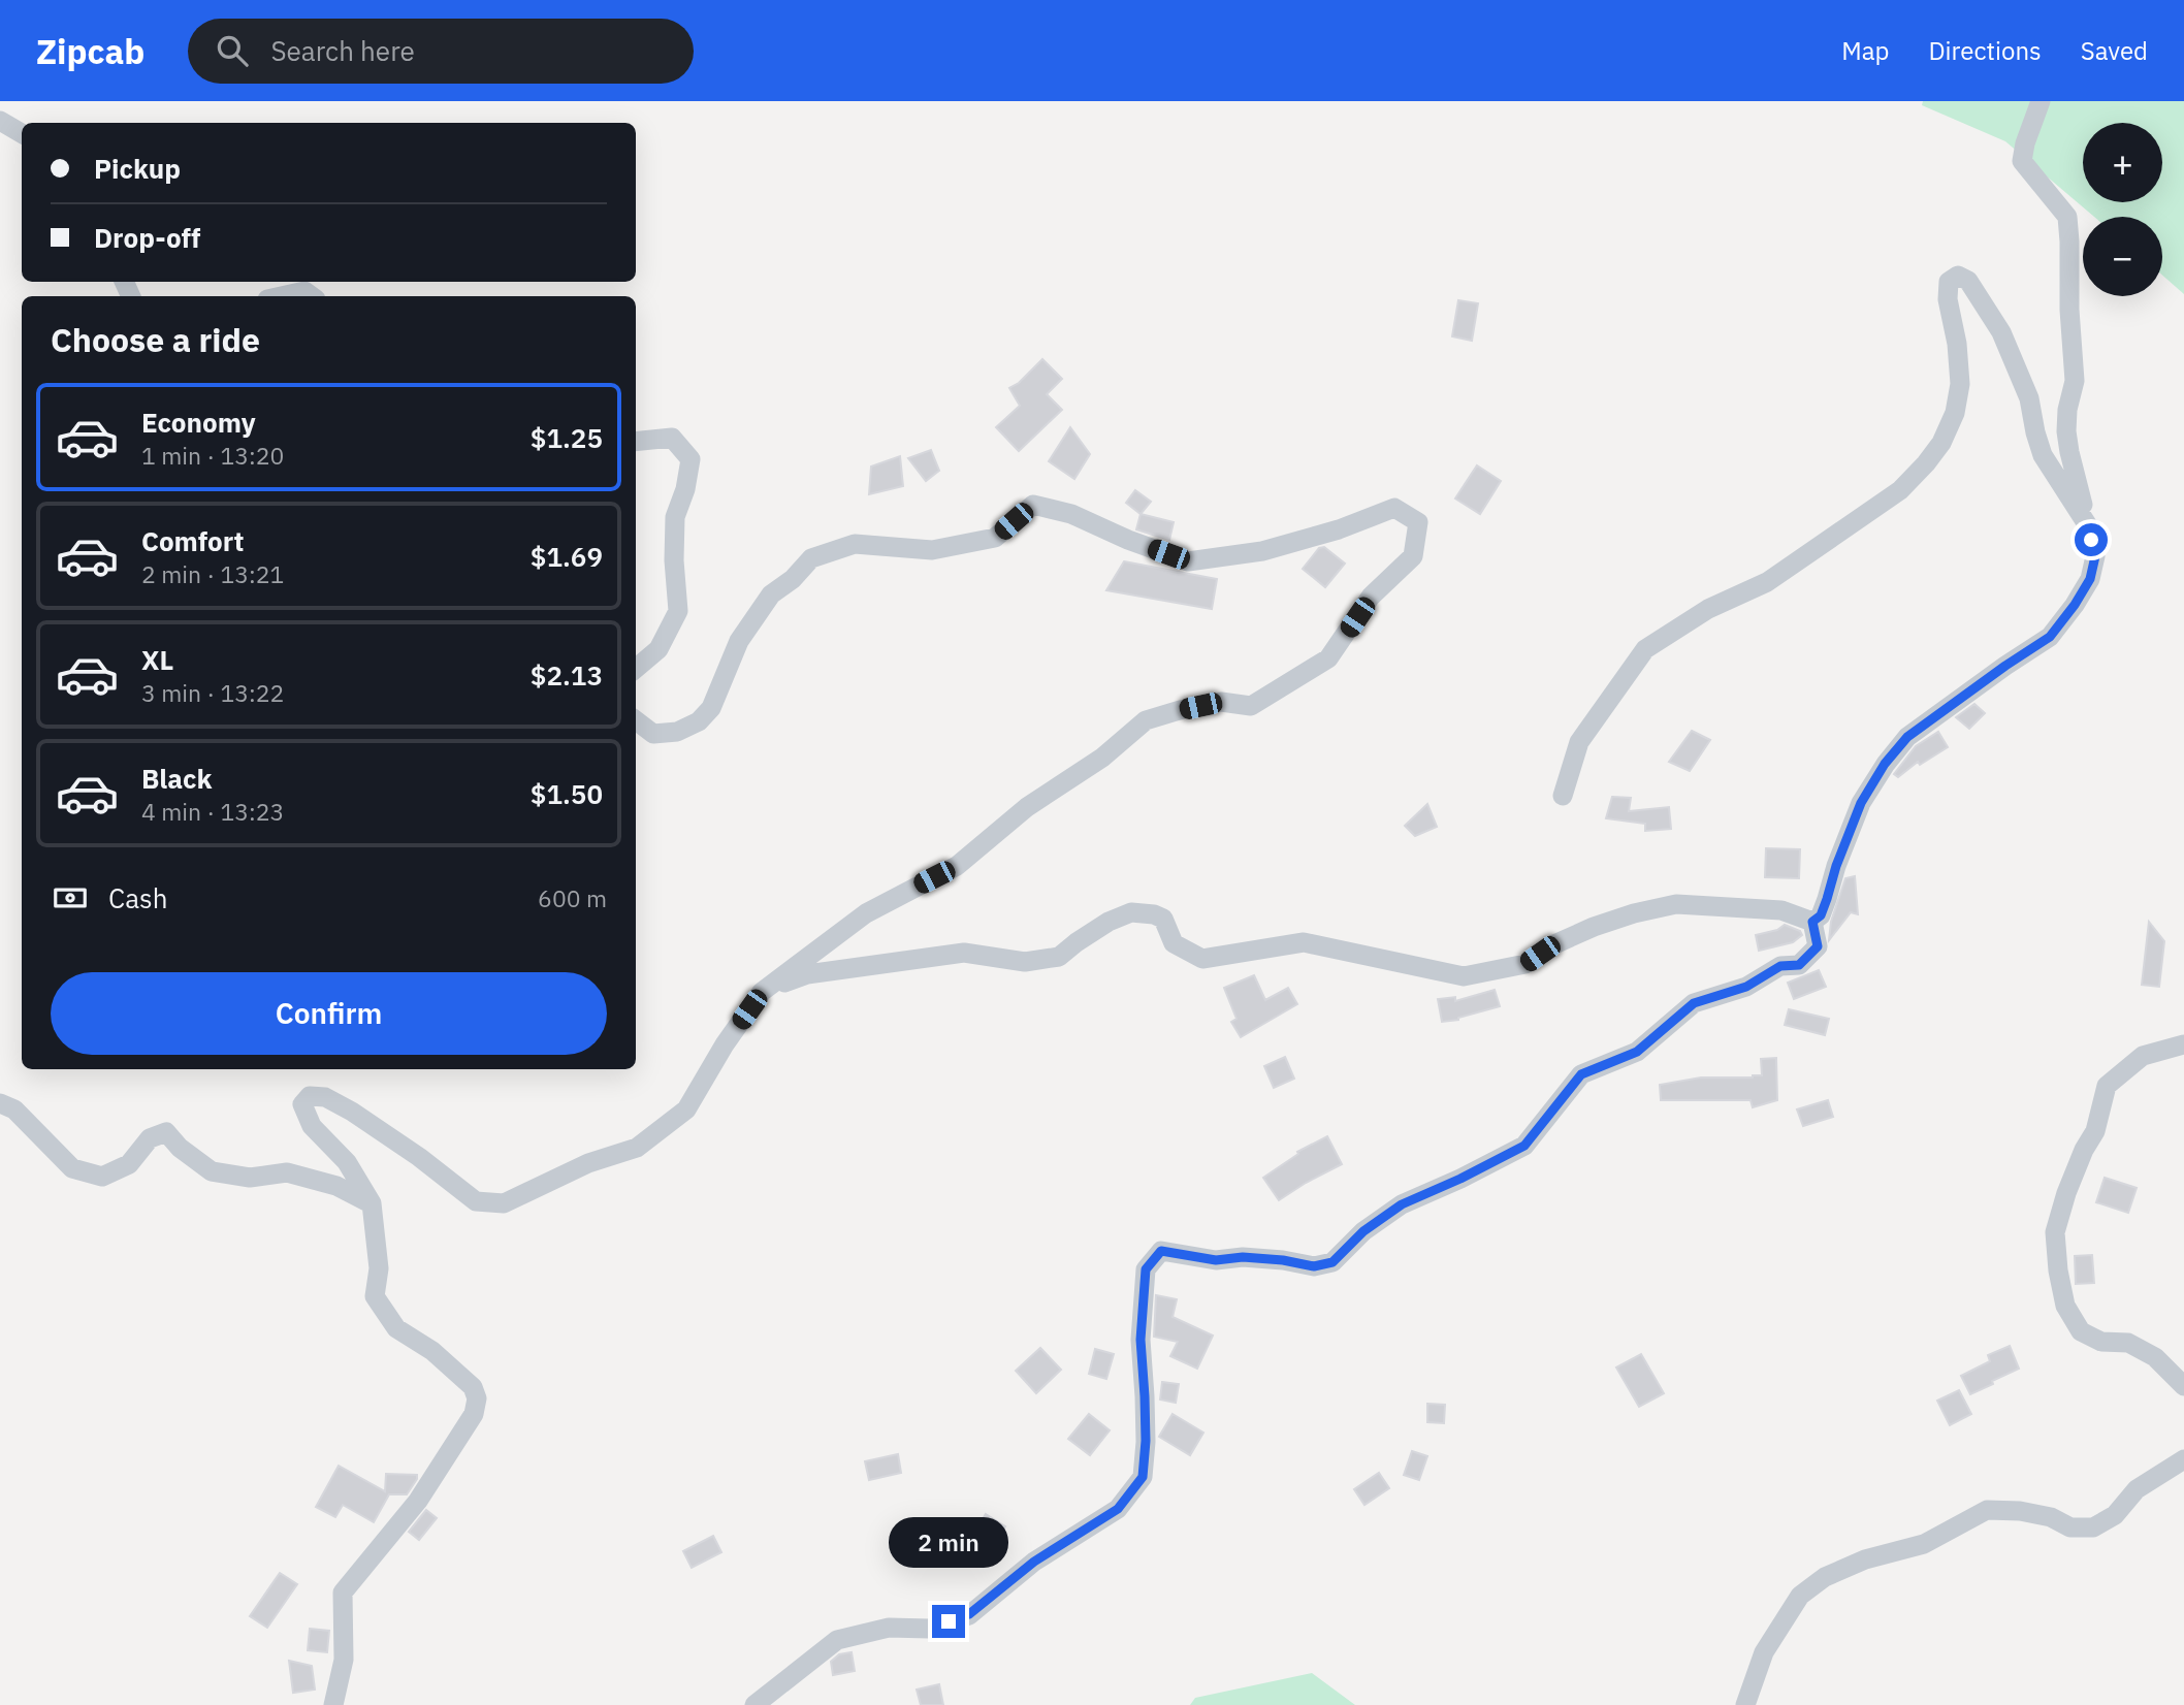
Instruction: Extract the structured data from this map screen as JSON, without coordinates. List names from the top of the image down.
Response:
{
  "page": {
    "header": "Zipcab",
    "search": "Search here",
    "nav": ["Map", "Directions", "Saved"],
    "map_buttons": ["+", "−"],
    "banner": ["Pickup", "Drop-off"],
    "heading": "Choose a ride",
    "list": [
      {
        "name": "Economy",
        "note": "1 min · 13:20",
        "value": "$1.25"
      },
      {
        "name": "Comfort",
        "note": "2 min · 13:21",
        "value": "$1.69"
      },
      {
        "name": "XL",
        "note": "3 min · 13:22",
        "value": "$2.13"
      },
      {
        "name": "Black",
        "note": "4 min · 13:23",
        "value": "$1.50"
      }
    ],
    "pay": ["Cash", "600 m"],
    "buttons": "Confirm",
    "bubble": "2 min"
  }
}
